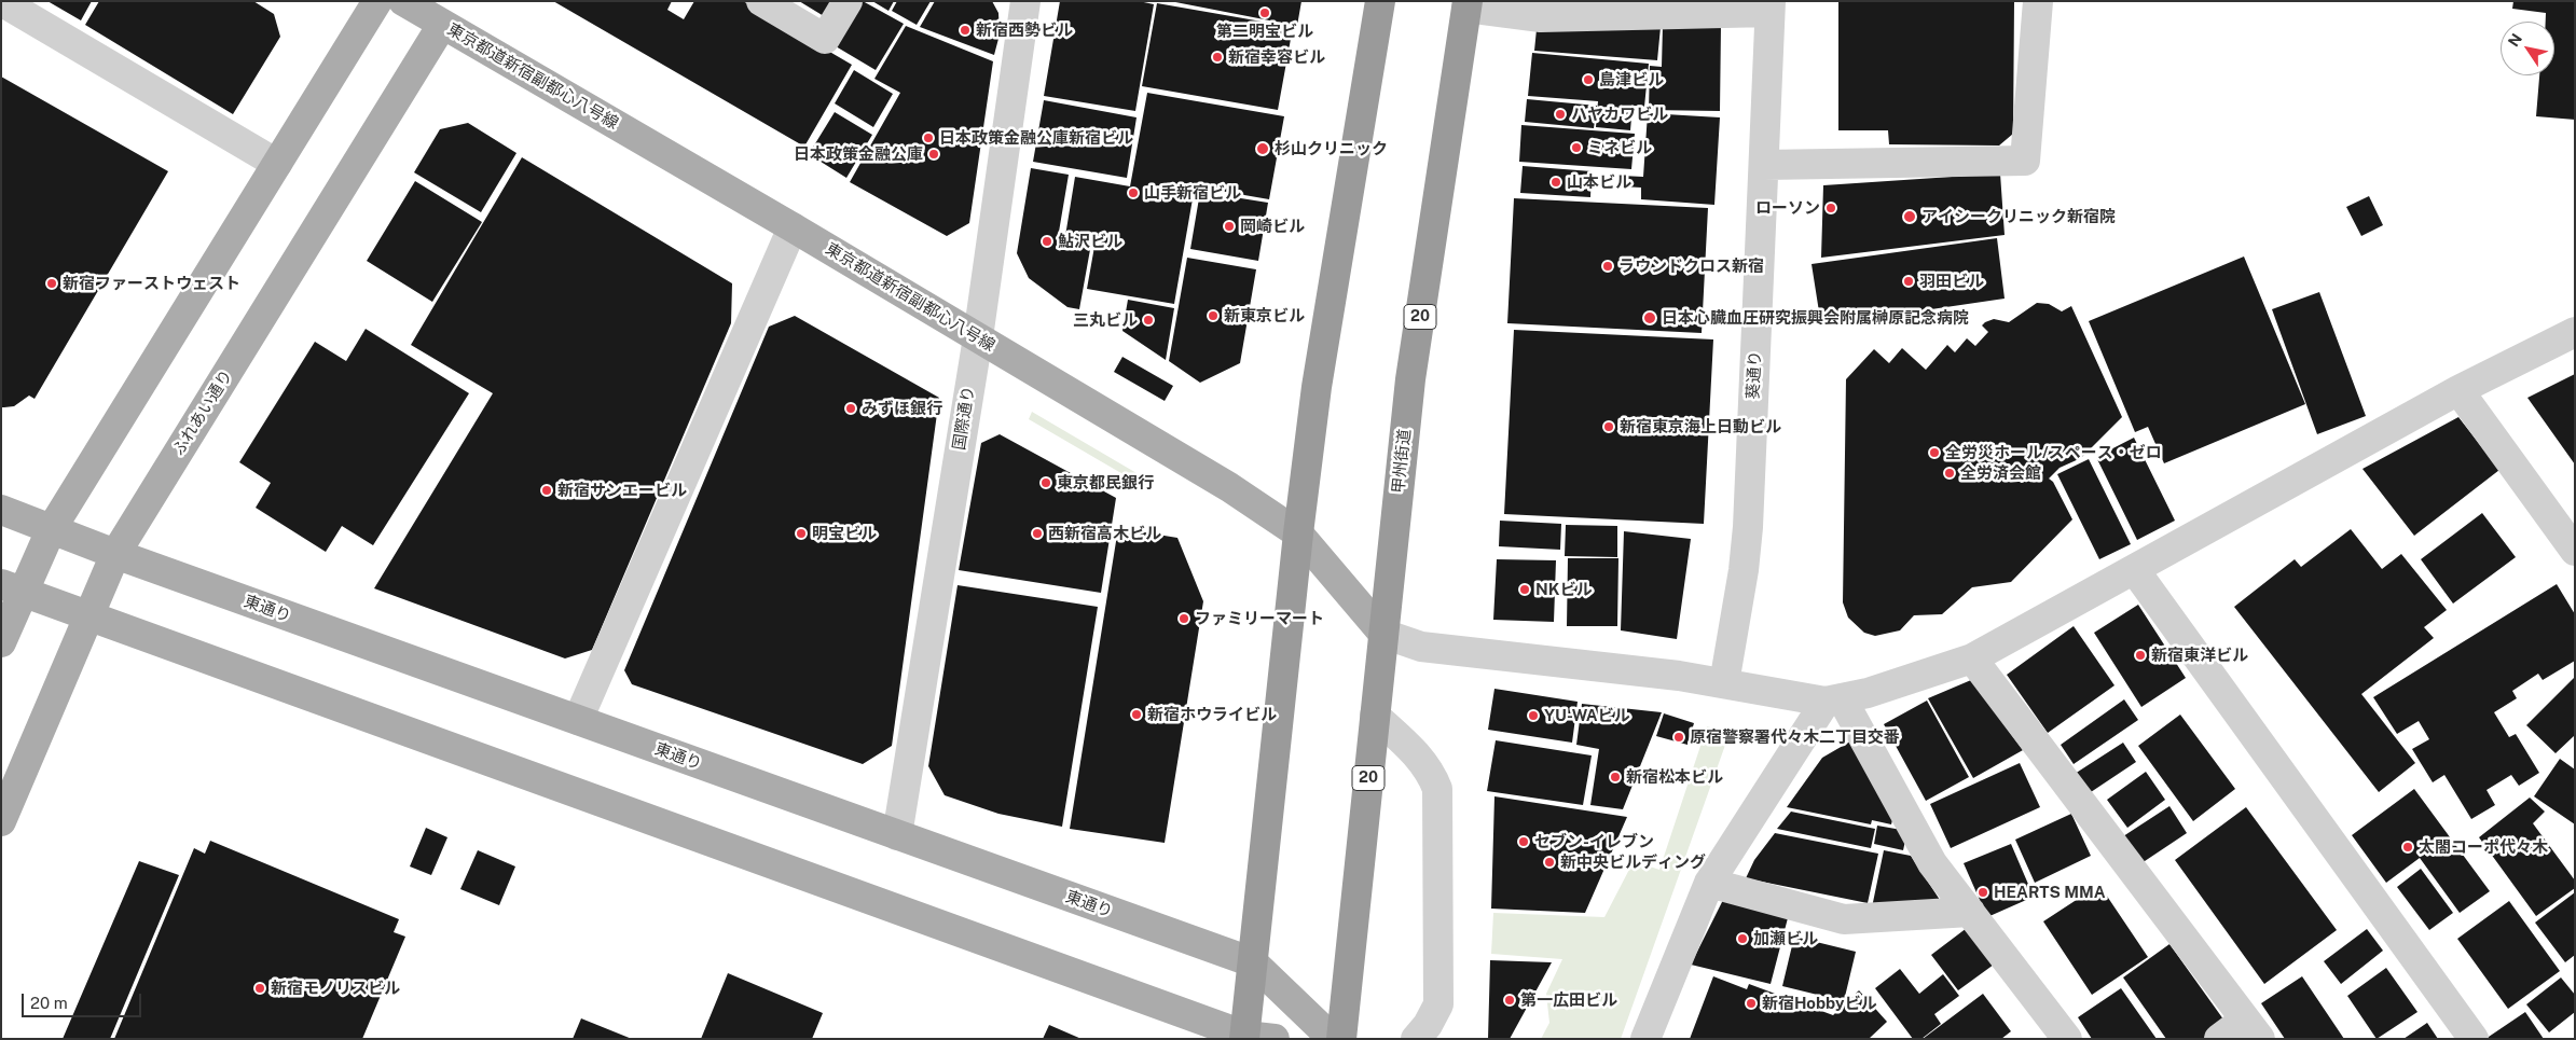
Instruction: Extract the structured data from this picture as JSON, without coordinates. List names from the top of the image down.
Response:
{
  "streets": {
    "highway": ["20", "甲州街道"],
    "main road": ["東京都道新宿副都心八号線", "ふれあい通り", "東通り"],
    "street": ["葵通り", "国際通り"]
  },
  "crossings": [
    ["東京都道新宿副都心八号線", "ふれあい通り"],
    ["東京都道新宿副都心八号線", "国際通り"],
    ["東京都道新宿副都心八号線", "甲州街道"],
    ["ふれあい通り", "東通り"],
    ["国際通り", "東通り"]
  ],
  "places": [
    "第二明宝ビル",
    "新宿西勢ビル",
    "新宿幸容ビル",
    "島津ビル",
    "ハヤカワビル",
    "日本政策金融公庫新宿ビル",
    "ミネビル",
    "杉山クリニック",
    "日本政策金融公庫",
    "山本ビル",
    "山手新宿ビル",
    "ローソン",
    "アイシークリニック新宿院",
    "岡崎ビル",
    "鮎沢ビル",
    "ラウンドクロス新宿",
    "羽田ビル",
    "新宿ファーストウェスト",
    "新東京ビル",
    "日本心臓血圧研究振興会附属榊原記念病院",
    "三丸ビル",
    "みずほ銀行",
    "新宿東京海上日動ビル",
    "全労災ホール/スペース・ゼロ",
    "全労済会館",
    "東京都民銀行",
    "新宿サンエービル",
    "明宝ビル",
    "西新宿高木ビル",
    "NKビル",
    "ファミリーマート",
    "新宿東洋ビル",
    "新宿ホウライビル",
    "YU-WAビル",
    "原宿警察署代々木二丁目交番",
    "新宿松本ビル",
    "セブン-イレブン",
    "太閤コーポ代々木",
    "新中央ビルディング",
    "HEARTS MMA",
    "加瀬ビル",
    "新宿モノリスビル",
    "第一広田ビル",
    "新宿Hobbyビル"
  ],
  "scale_bar": "20 m",
  "north": "top left"
}
